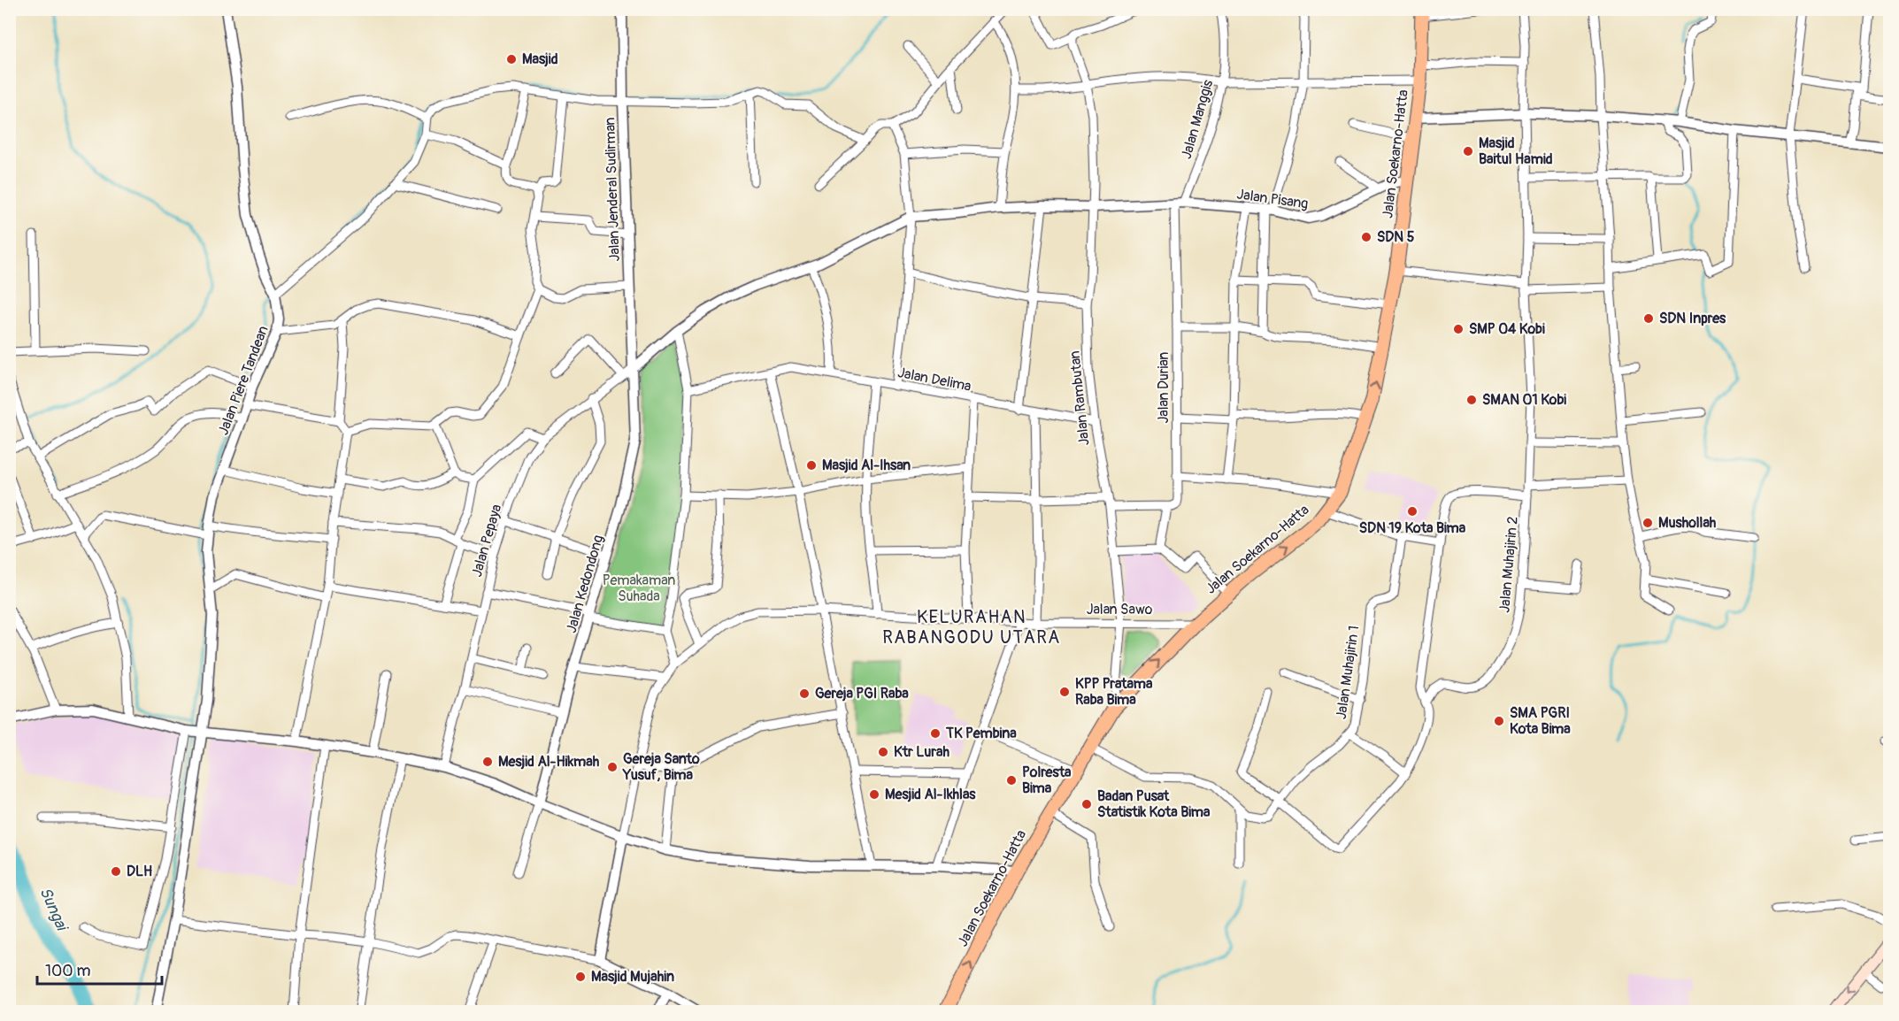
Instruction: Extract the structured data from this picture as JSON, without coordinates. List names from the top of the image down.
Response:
{
  "streets": {
    "highway": ["Jalan Soekarno-Hatta"],
    "street": [
      "Jalan Manggis",
      "Jalan Jenderal Sudirman",
      "Jalan Pisang",
      "Jalan Delima",
      "Jalan Piere Tandean",
      "Jalan Durian",
      "Jalan Rambutan",
      "Jalan Pepaya",
      "Jalan Muhajirin 2",
      "Jalan Kedondong",
      "Jalan Sawo",
      "Jalan Muhajirin 1"
    ]
  },
  "crossings": [
    ["Jalan Manggis", "Jalan Pisang"],
    ["Jalan Manggis", "Jalan Durian"],
    ["Jalan Soekarno-Hatta", "Jalan Pisang"],
    ["Jalan Soekarno-Hatta", "Jalan Rambutan"],
    ["Jalan Soekarno-Hatta", "Jalan Sawo"],
    ["Jalan Soekarno-Hatta", "Jalan Muhajirin 1"],
    ["Jalan Jenderal Sudirman", "Jalan Pepaya"],
    ["Jalan Jenderal Sudirman", "Jalan Kedondong"],
    ["Jalan Pisang", "Jalan Durian"],
    ["Jalan Pisang", "Jalan Rambutan"],
    ["Jalan Delima", "Jalan Rambutan"],
    ["Jalan Rambutan", "Jalan Sawo"],
    ["Jalan Pepaya", "Jalan Kedondong"],
    ["Jalan Muhajirin 2", "Jalan Muhajirin 1"]
  ],
  "one_way": ["Jalan Soekarno-Hatta"],
  "districts": ["KELURAHAN RABANGODU UTARA"],
  "water": ["Sungai"],
  "parks": ["Pemakaman Suhada"],
  "places": [
    "Masjid",
    "Masjid Baitul Hamid",
    "SDN 5",
    "SDN Inpres",
    "SMP 04 Kobi",
    "SMAN 01 Kobi",
    "Masjid Al-Ihsan",
    "SDN 19 Kota Bima",
    "Mushollah",
    "KPP Pratama Raba Bima",
    "Gereja PGI Raba",
    "SMA PGRI Kota Bima",
    "TK Pembina",
    "Ktr Lurah",
    "Mesjid Al-Hikmah",
    "Gereja Santo Yusuf, Bima",
    "Polresta Bima",
    "Mesjid Al-Ikhlas",
    "Badan Pusat Statistik Kota Bima",
    "DLH",
    "Masjid Mujahin"
  ],
  "scale_bar": "100 m"
}
